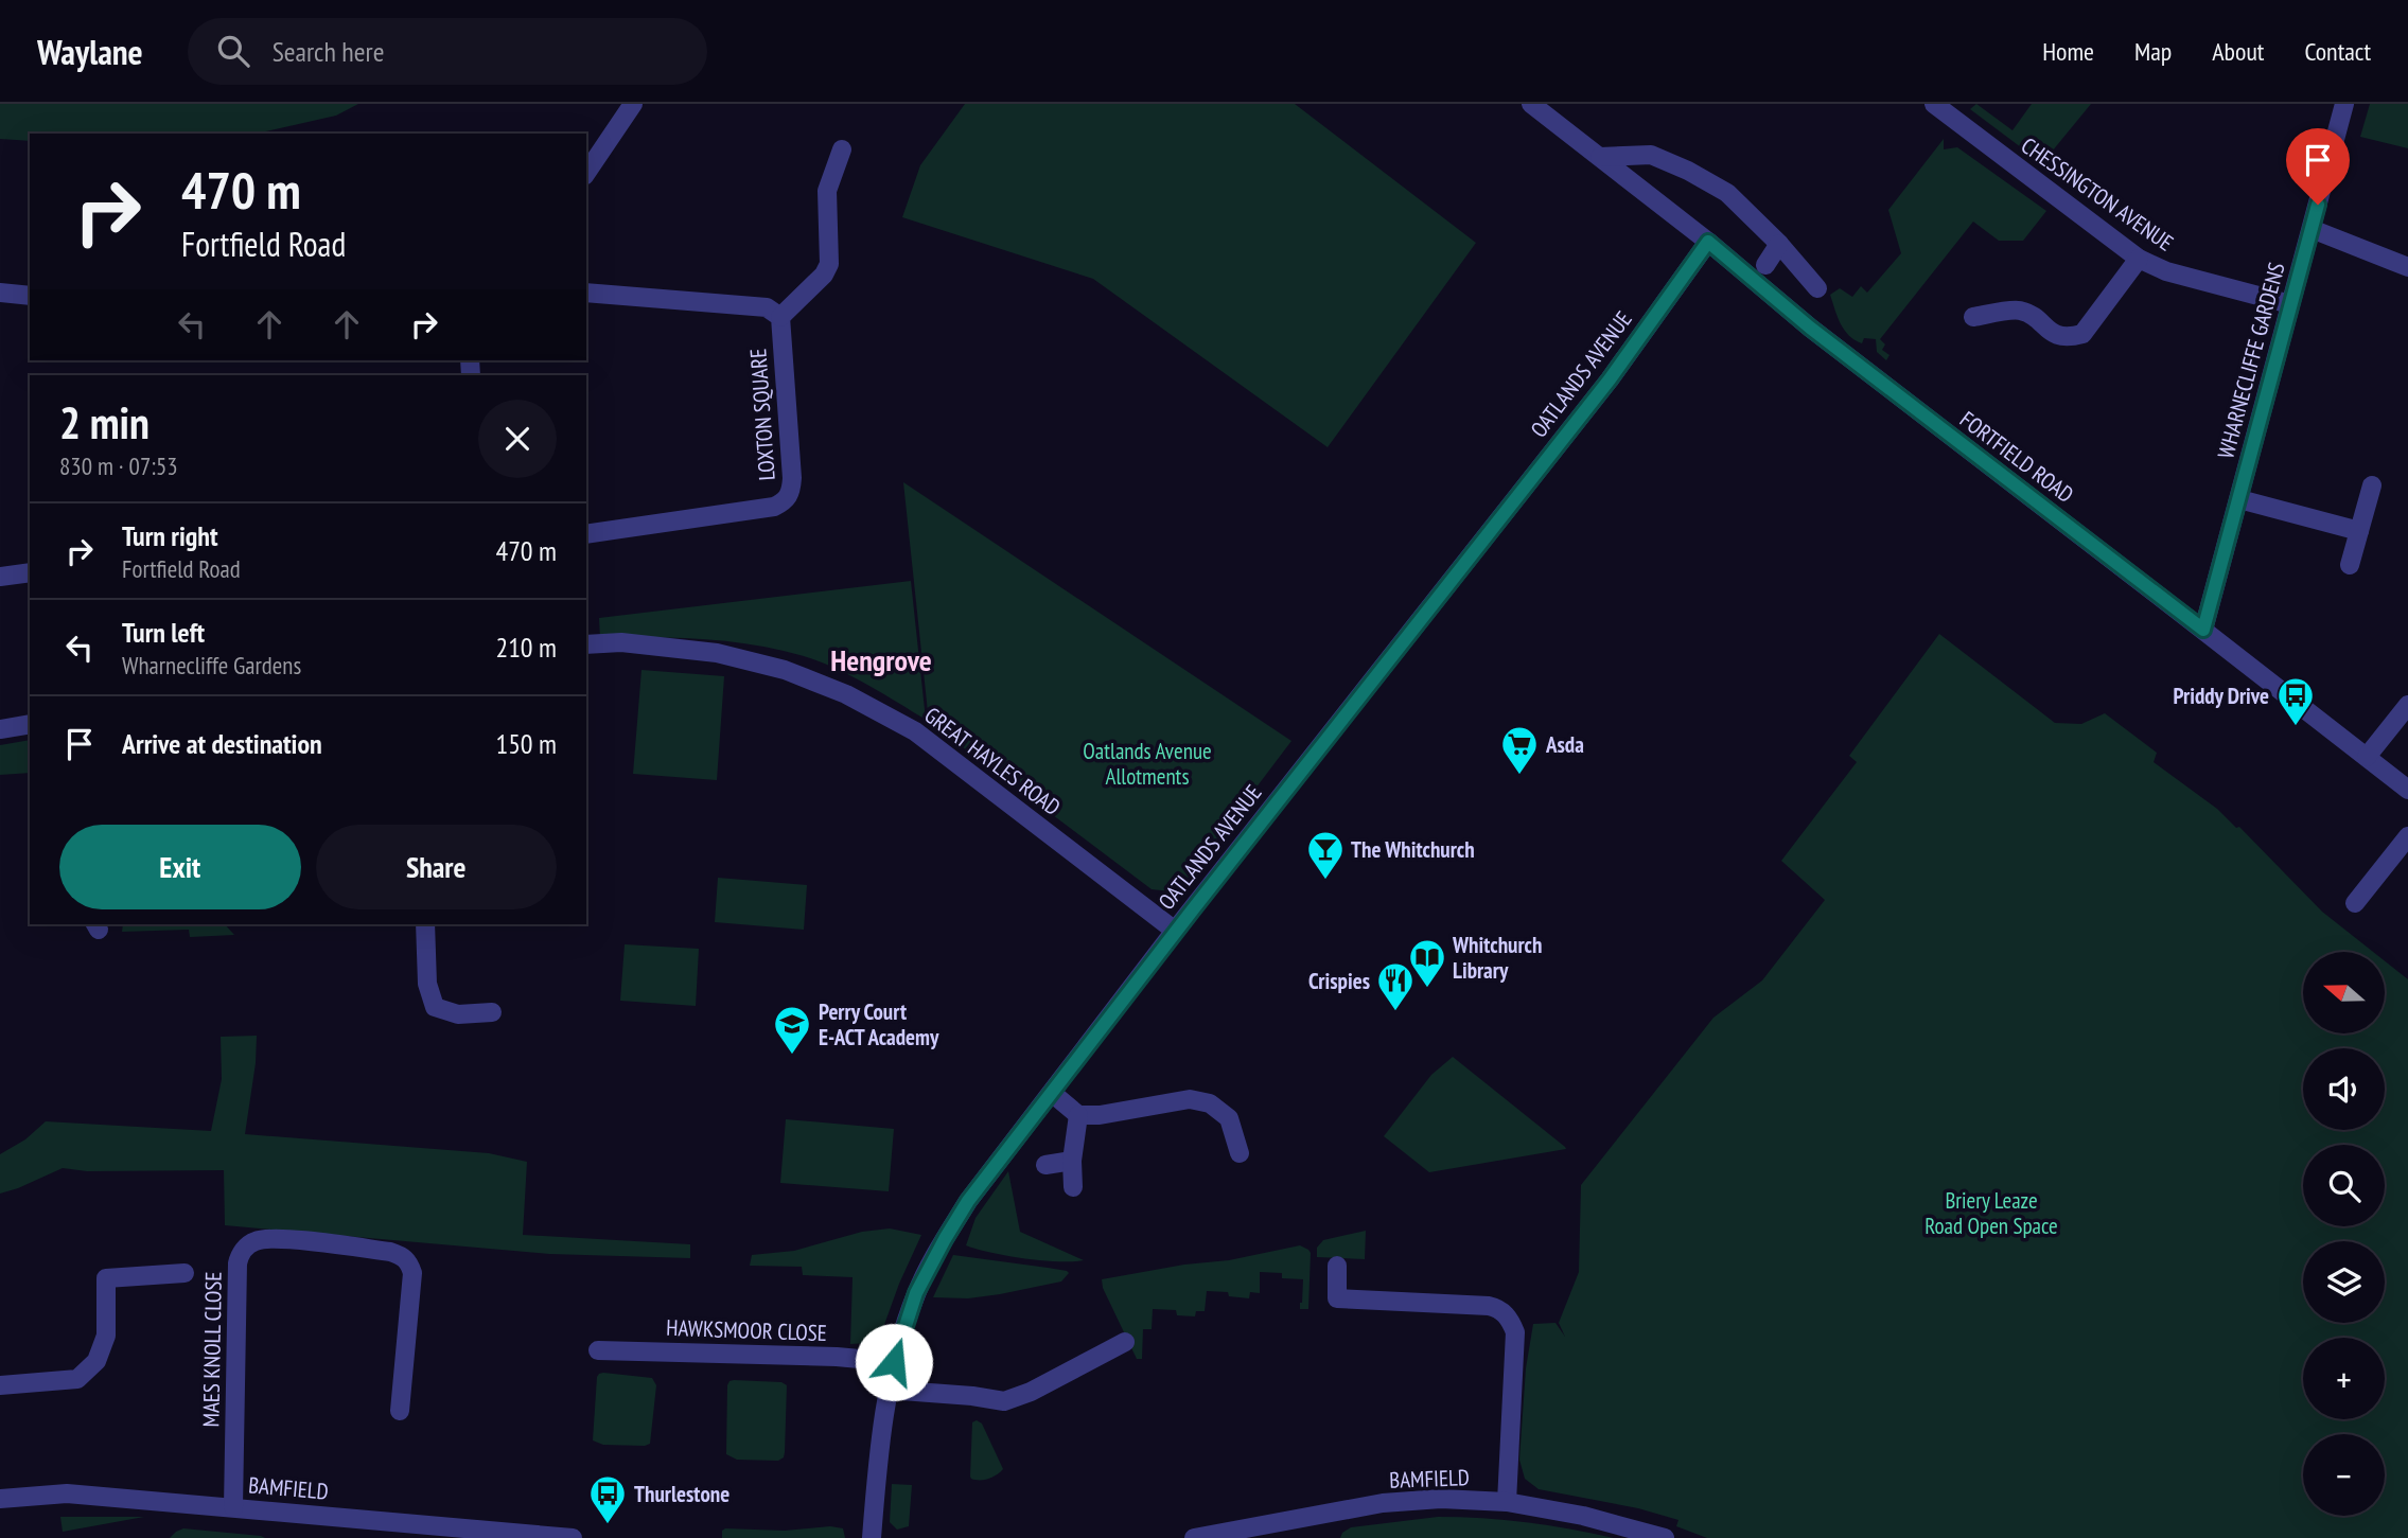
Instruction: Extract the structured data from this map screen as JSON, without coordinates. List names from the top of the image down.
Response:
{
  "streets": {
    "street": [
      "CHESSINGTON AVENUE",
      "WHARNECLIFFE GARDENS",
      "OATLANDS AVENUE",
      "LOXTON SQUARE",
      "FORTFIELD ROAD",
      "GREAT HAYLES ROAD",
      "HAWKSMOOR CLOSE",
      "MAES KNOLL CLOSE",
      "BAMFIELD"
    ]
  },
  "crossings": [
    ["CHESSINGTON AVENUE", "WHARNECLIFFE GARDENS"],
    ["WHARNECLIFFE GARDENS", "FORTFIELD ROAD"],
    ["OATLANDS AVENUE", "FORTFIELD ROAD"],
    ["OATLANDS AVENUE", "GREAT HAYLES ROAD"],
    ["OATLANDS AVENUE", "HAWKSMOOR CLOSE"],
    ["MAES KNOLL CLOSE", "BAMFIELD"]
  ],
  "districts": ["Hengrove"],
  "parks": ["Oatlands Avenue Allotments", "Briery Leaze Road Open Space"],
  "places": {
    "bus stop": ["Priddy Drive", "Thurlestone"],
    "supermarket": ["Asda"],
    "bar": ["The Whitchurch"],
    "library": ["Whitchurch Library"],
    "restaurant": ["Crispies"],
    "school or university": ["Perry Court E-ACT Academy"]
  },
  "north": "left",
  "page": {
    "header": "Waylane",
    "search": "Search here",
    "nav": [
      "Home",
      "Map",
      "About",
      "Contact"
    ],
    "turn": ["470 m", "Fortfield Road"],
    "heading": ["2 min", "830 m · 07:53"],
    "list": [
      {
        "name": "Turn right",
        "note": "Fortfield Road",
        "value": "470 m"
      },
      {
        "name": "Turn left",
        "note": "Wharnecliffe Gardens",
        "value": "210 m"
      },
      {
        "name": "Arrive at destination",
        "value": "150 m"
      }
    ],
    "buttons": ["Exit", "Share"],
    "map_buttons": ["+", "−"]
  }
}
